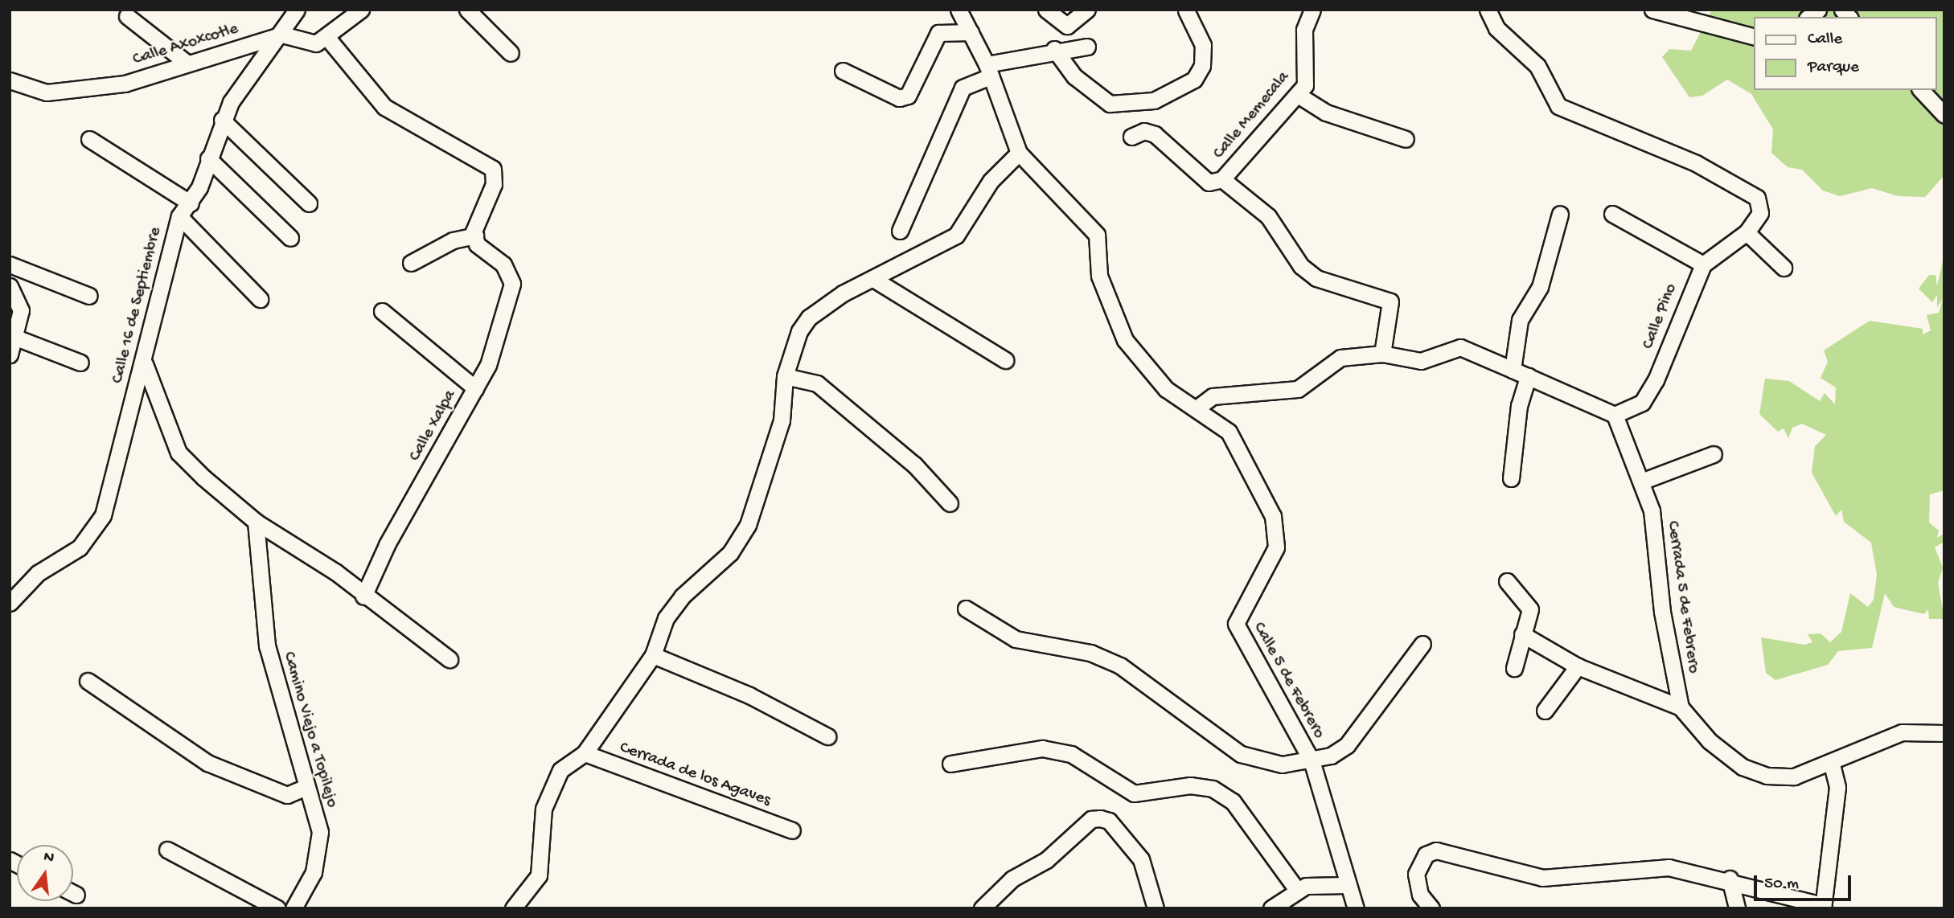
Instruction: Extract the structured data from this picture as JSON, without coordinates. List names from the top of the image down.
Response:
{
  "streets": {
    "street": [
      "Calle Axoxcotle",
      "Calle Memecala",
      "Calle 16 de Septiembre",
      "Calle Pino",
      "Calle Xalpa",
      "Cerrada 5 de Febrero",
      "Calle 5 de Febrero",
      "Camino Viejo a Topilejo",
      "Cerrada de los Agaves"
    ]
  },
  "crossings": [
    ["Calle Axoxcotle", "Calle 16 de Septiembre"],
    ["Calle Pino", "Cerrada 5 de Febrero"]
  ],
  "legend": ["Calle", "Parque"],
  "scale_bar": "50 m",
  "north": "top"
}
